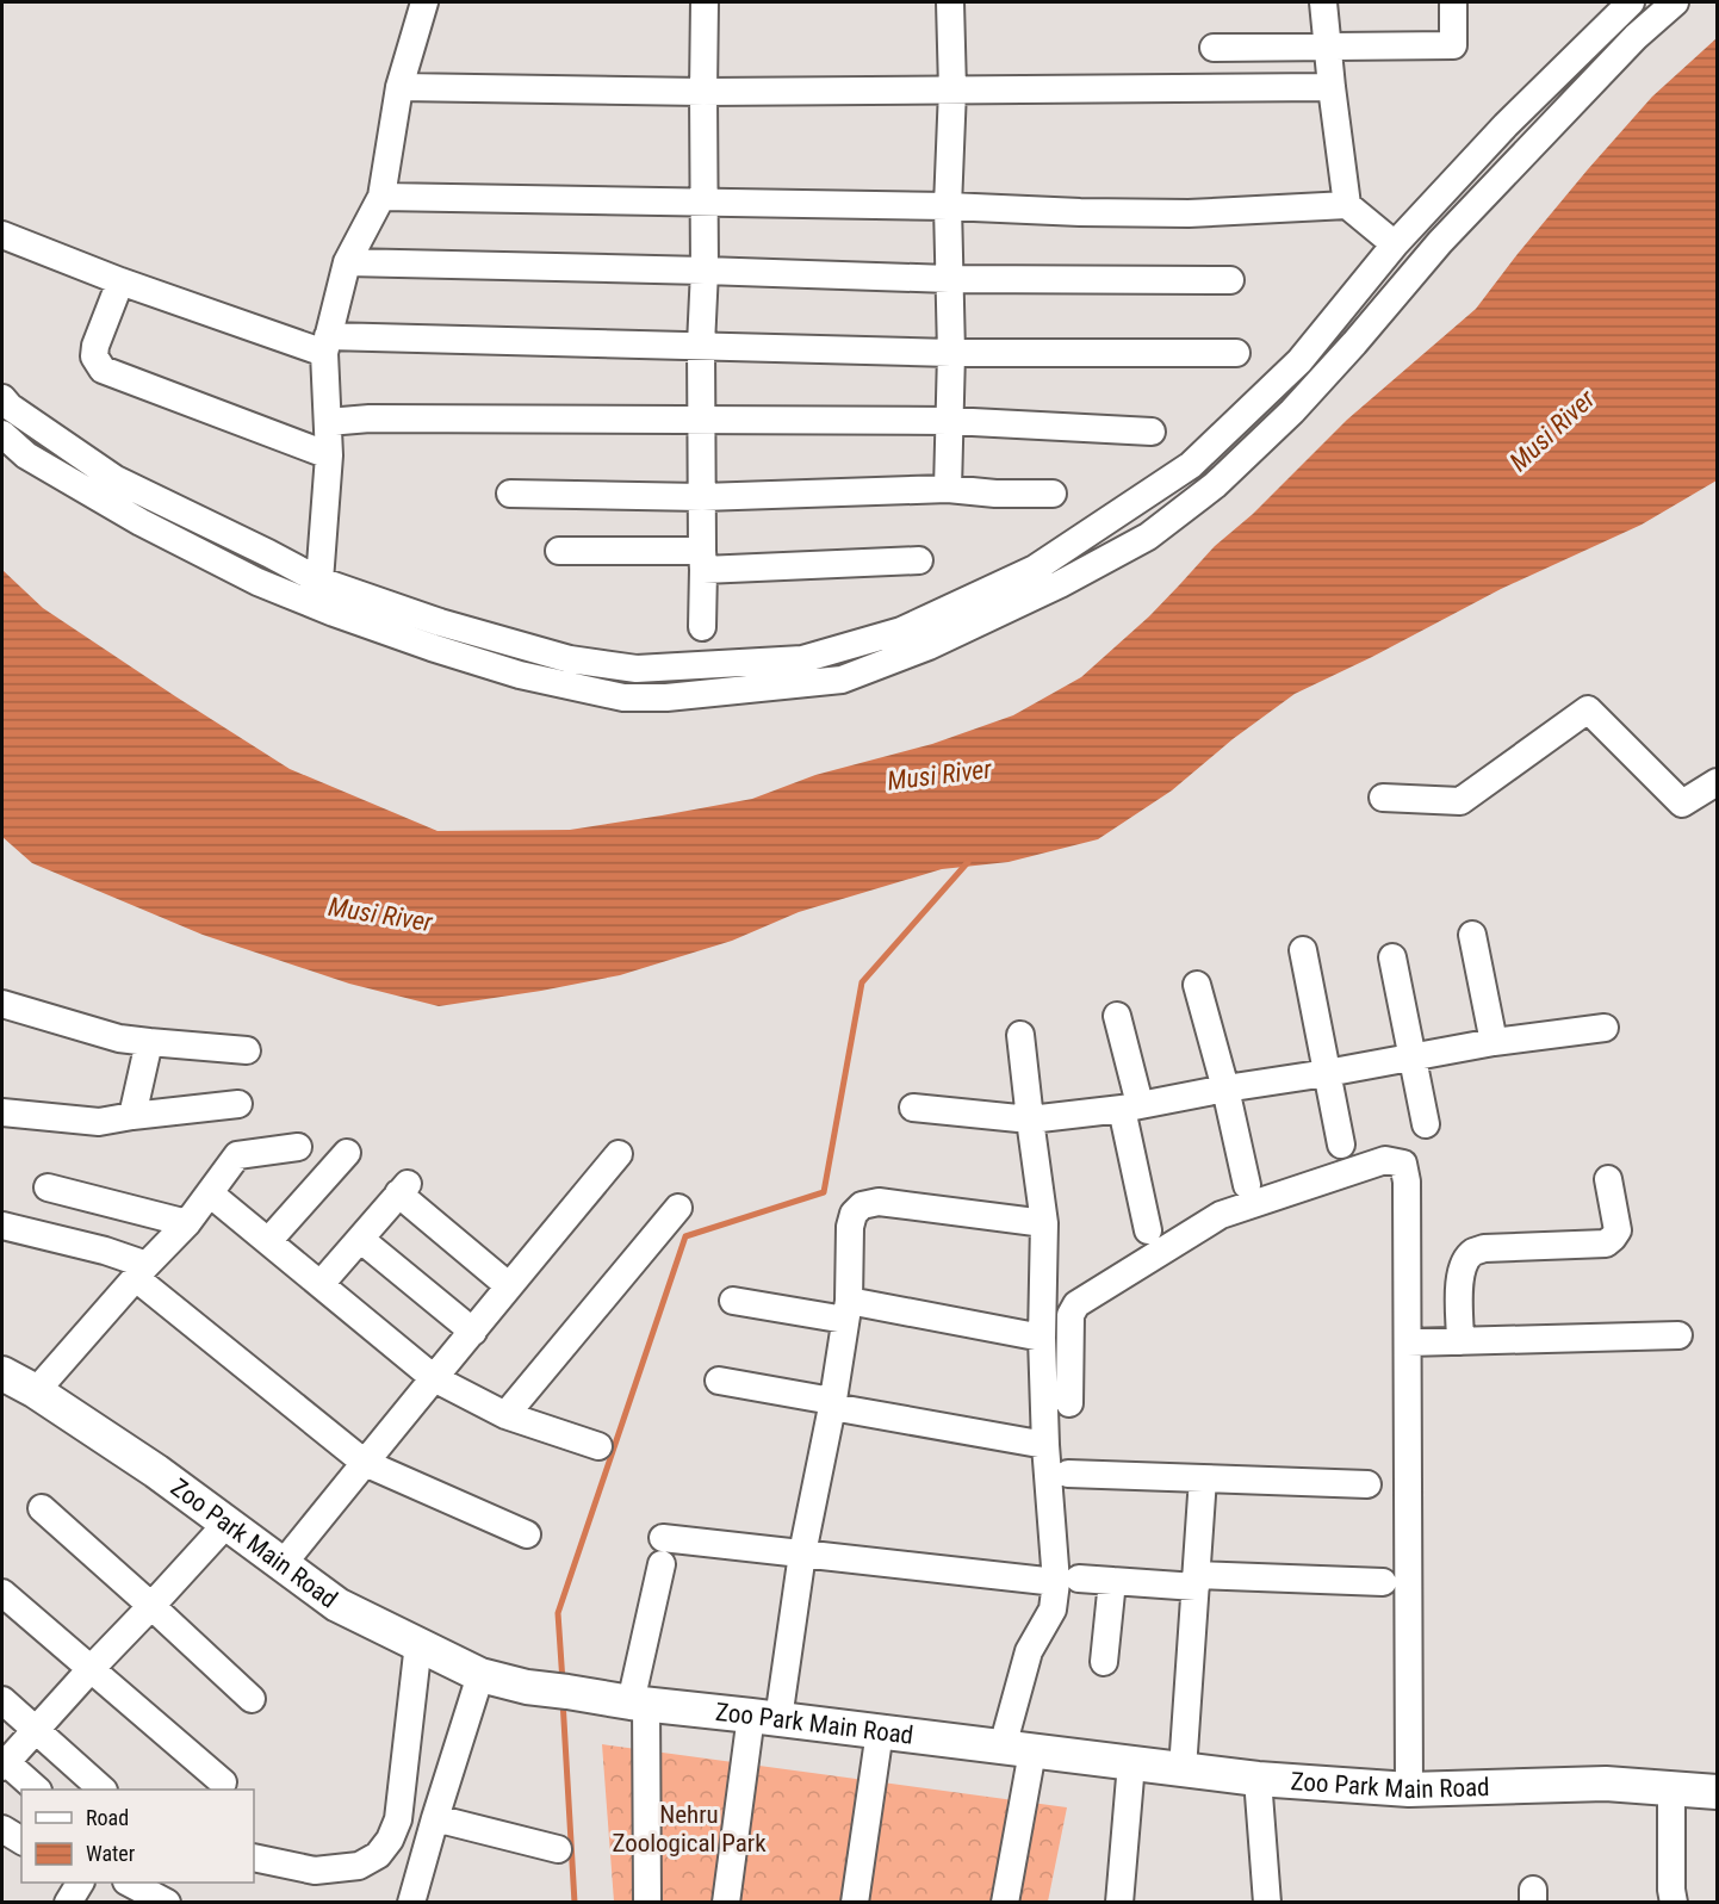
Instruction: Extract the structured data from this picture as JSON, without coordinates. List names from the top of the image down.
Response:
{
  "streets": {
    "main road": ["Zoo Park Main Road"]
  },
  "water": ["Musi River"],
  "parks": ["Nehru Zoological Park"],
  "legend": ["Road", "Water"]
}
